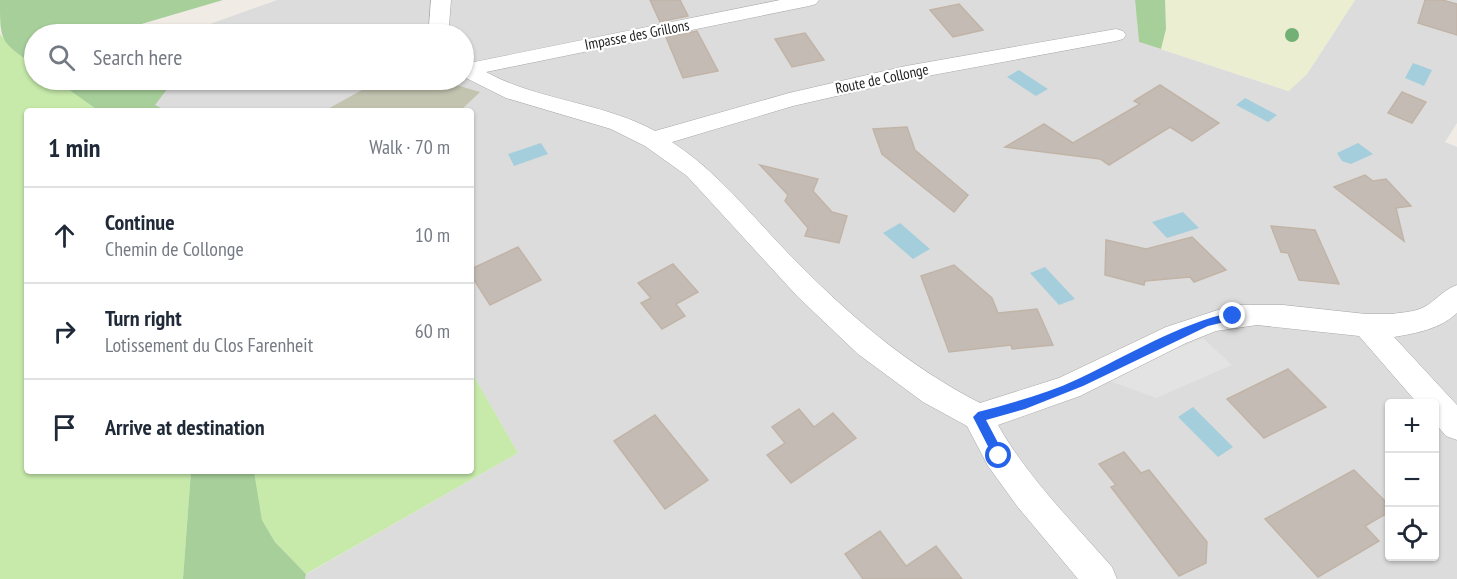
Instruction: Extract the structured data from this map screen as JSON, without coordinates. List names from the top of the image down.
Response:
{
  "streets": {
    "street": ["Impasse des Grillons", "Route de Collonge"]
  },
  "page": {
    "search": "Search here",
    "heading": ["1 min", "Walk · 70 m"],
    "list": [
      ["Continue", "Chemin de Collonge", "10 m"],
      ["Turn right", "Lotissement du Clos Farenheit", "60 m"],
      "Arrive at destination"
    ],
    "map_buttons": ["+", "−"]
  }
}
